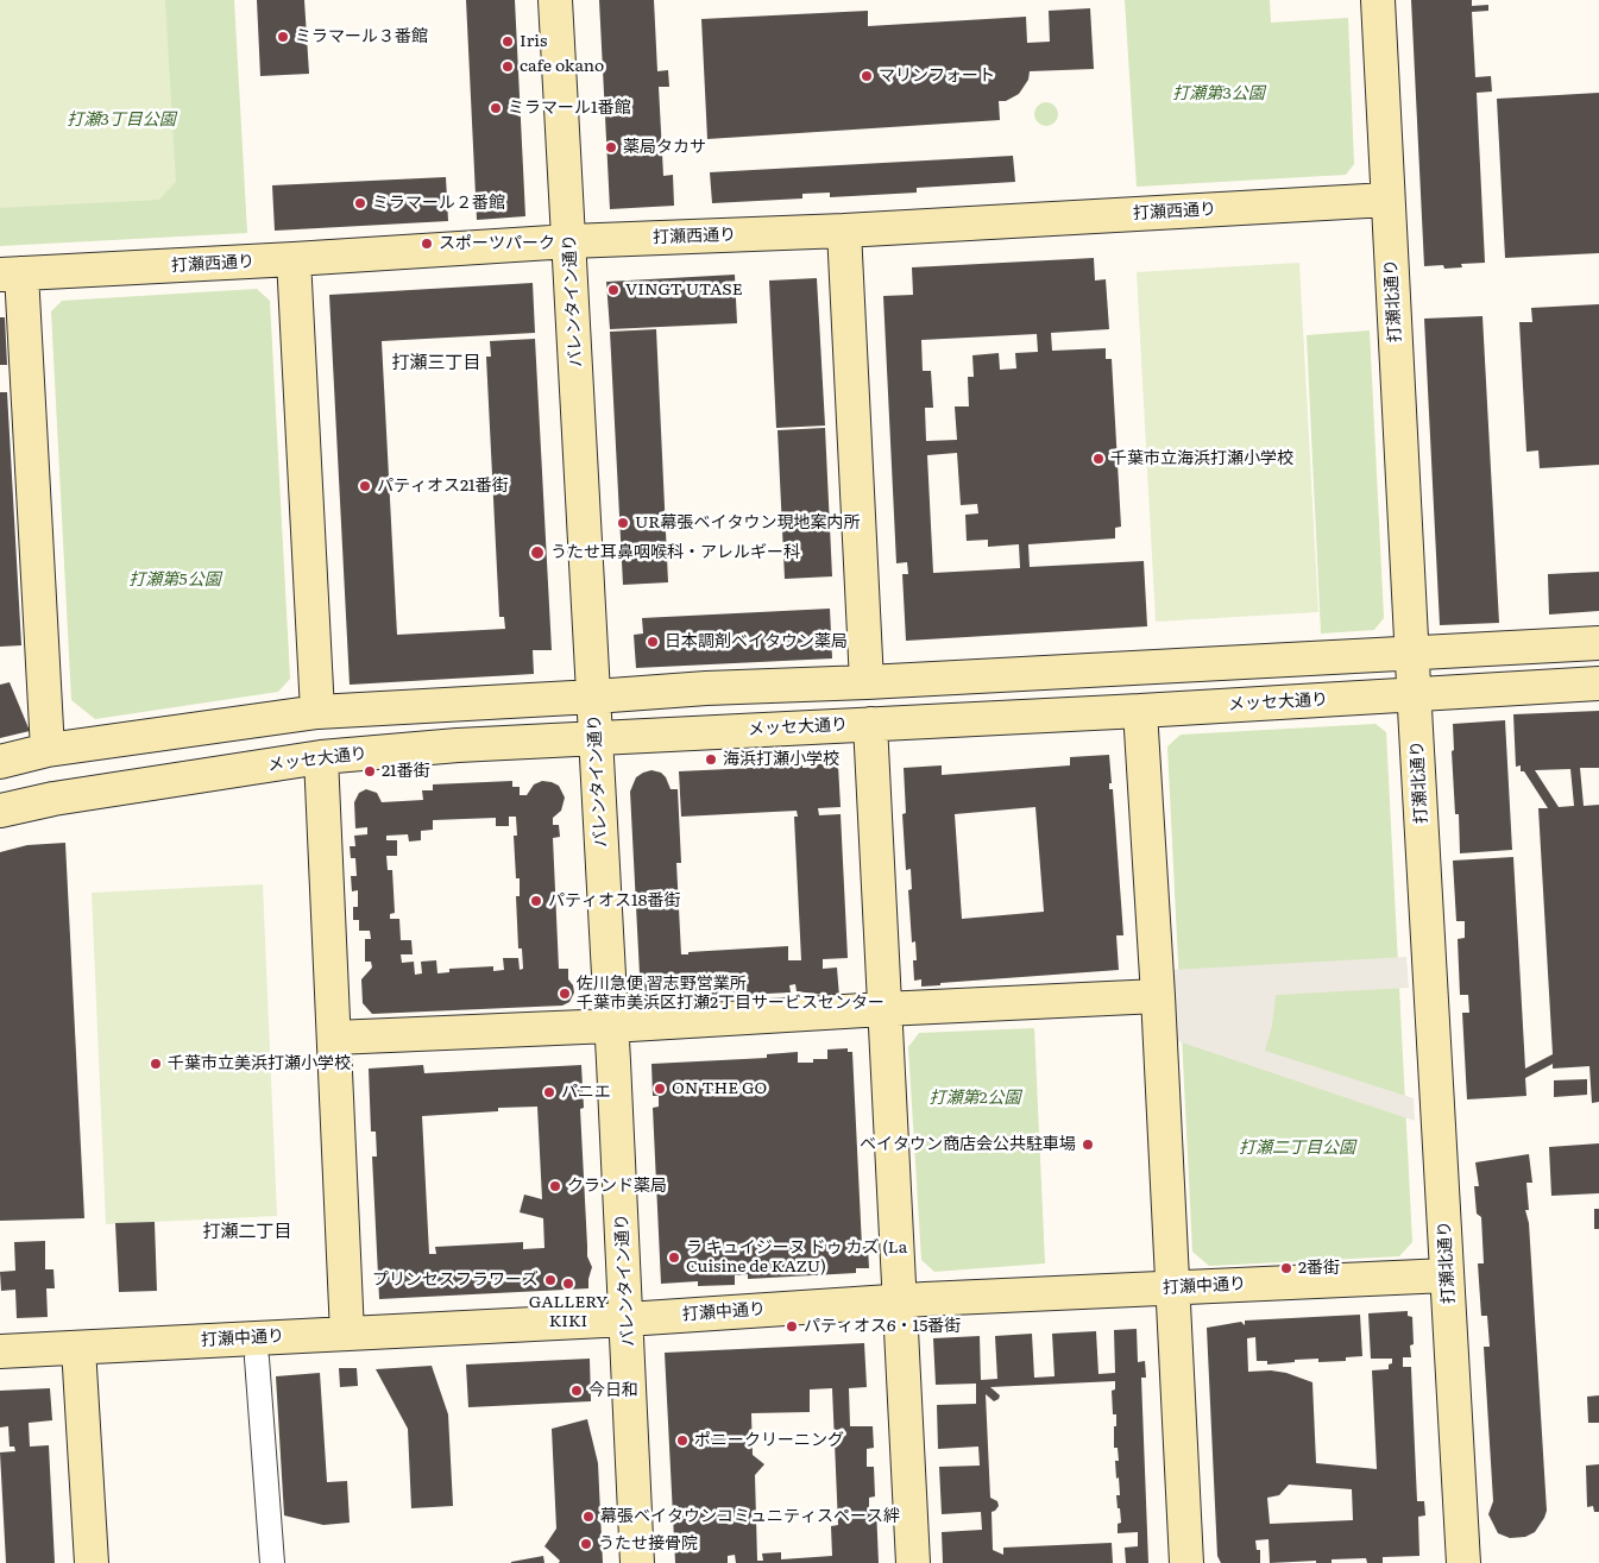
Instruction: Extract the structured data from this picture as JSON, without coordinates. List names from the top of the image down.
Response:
{
  "streets": {
    "street": [
      "打瀬西通り",
      "バレンタイン通り",
      "打瀬北通り",
      "メッセ大通り",
      "打瀬中通り"
    ]
  },
  "crossings": [
    ["打瀬西通り", "バレンタイン通り"],
    ["打瀬西通り", "打瀬北通り"],
    ["バレンタイン通り", "メッセ大通り"],
    ["バレンタイン通り", "打瀬中通り"],
    ["打瀬北通り", "メッセ大通り"],
    ["打瀬北通り", "打瀬中通り"]
  ],
  "districts": ["打瀬三丁目", "打瀬二丁目"],
  "parks": [
    "打瀬第3公園",
    "打瀬3丁目公園",
    "打瀬第5公園",
    "打瀬第2公園",
    "打瀬二丁目公園"
  ],
  "places": [
    "ミラマール３番館",
    "Iris",
    "cafe okano",
    "マリンフォート",
    "ミラマール1番館",
    "薬局タカサ",
    "ミラマール２番館",
    "スポーツパーク",
    "VINGT UTASE",
    "千葉市立海浜打瀬小学校",
    "パティオス21番街",
    "UR幕張ベイタウン現地案内所",
    "うたせ耳鼻咽喉科・アレルギー科",
    "日本調剤ベイタウン薬局",
    "海浜打瀬小学校",
    "21番街",
    "パティオス18番街",
    "佐川急便 習志野営業所 千葉市美浜区打瀬2丁目サービスセンター",
    "千葉市立美浜打瀬小学校",
    "ON THE GO",
    "パニエ",
    "ベイタウン商店会公共駐車場",
    "クランド薬局",
    "ラ キュイジーヌ ドゥ カズ (La Cuisine de KAZU)",
    "2番街",
    "プリンセスフラワーズ",
    "GALLERY KIKI",
    "パティオス6・15番街",
    "今日和",
    "ポニークリーニング",
    "幕張ベイタウンコミュニティスペース絆",
    "うたせ接骨院"
  ]
}
